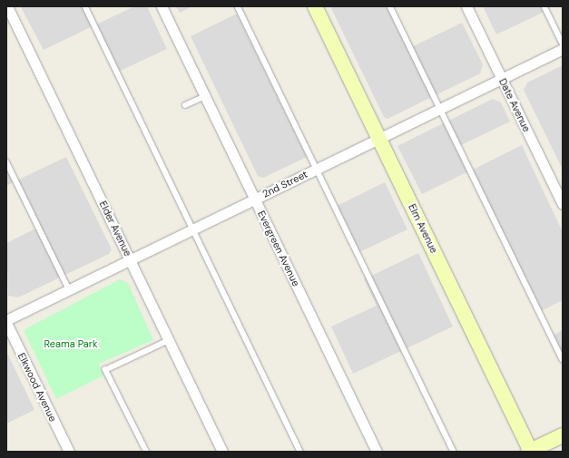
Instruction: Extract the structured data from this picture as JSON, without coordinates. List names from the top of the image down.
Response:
{
  "streets": {
    "street": [
      "Date Avenue",
      "2nd Street",
      "Elder Avenue",
      "Elm Avenue",
      "Evergreen Avenue",
      "Elkwood Avenue"
    ]
  },
  "crossings": [
    ["Date Avenue", "2nd Street"],
    ["2nd Street", "Elder Avenue"],
    ["2nd Street", "Elm Avenue"],
    ["2nd Street", "Evergreen Avenue"]
  ],
  "parks": ["Reama Park"]
}
